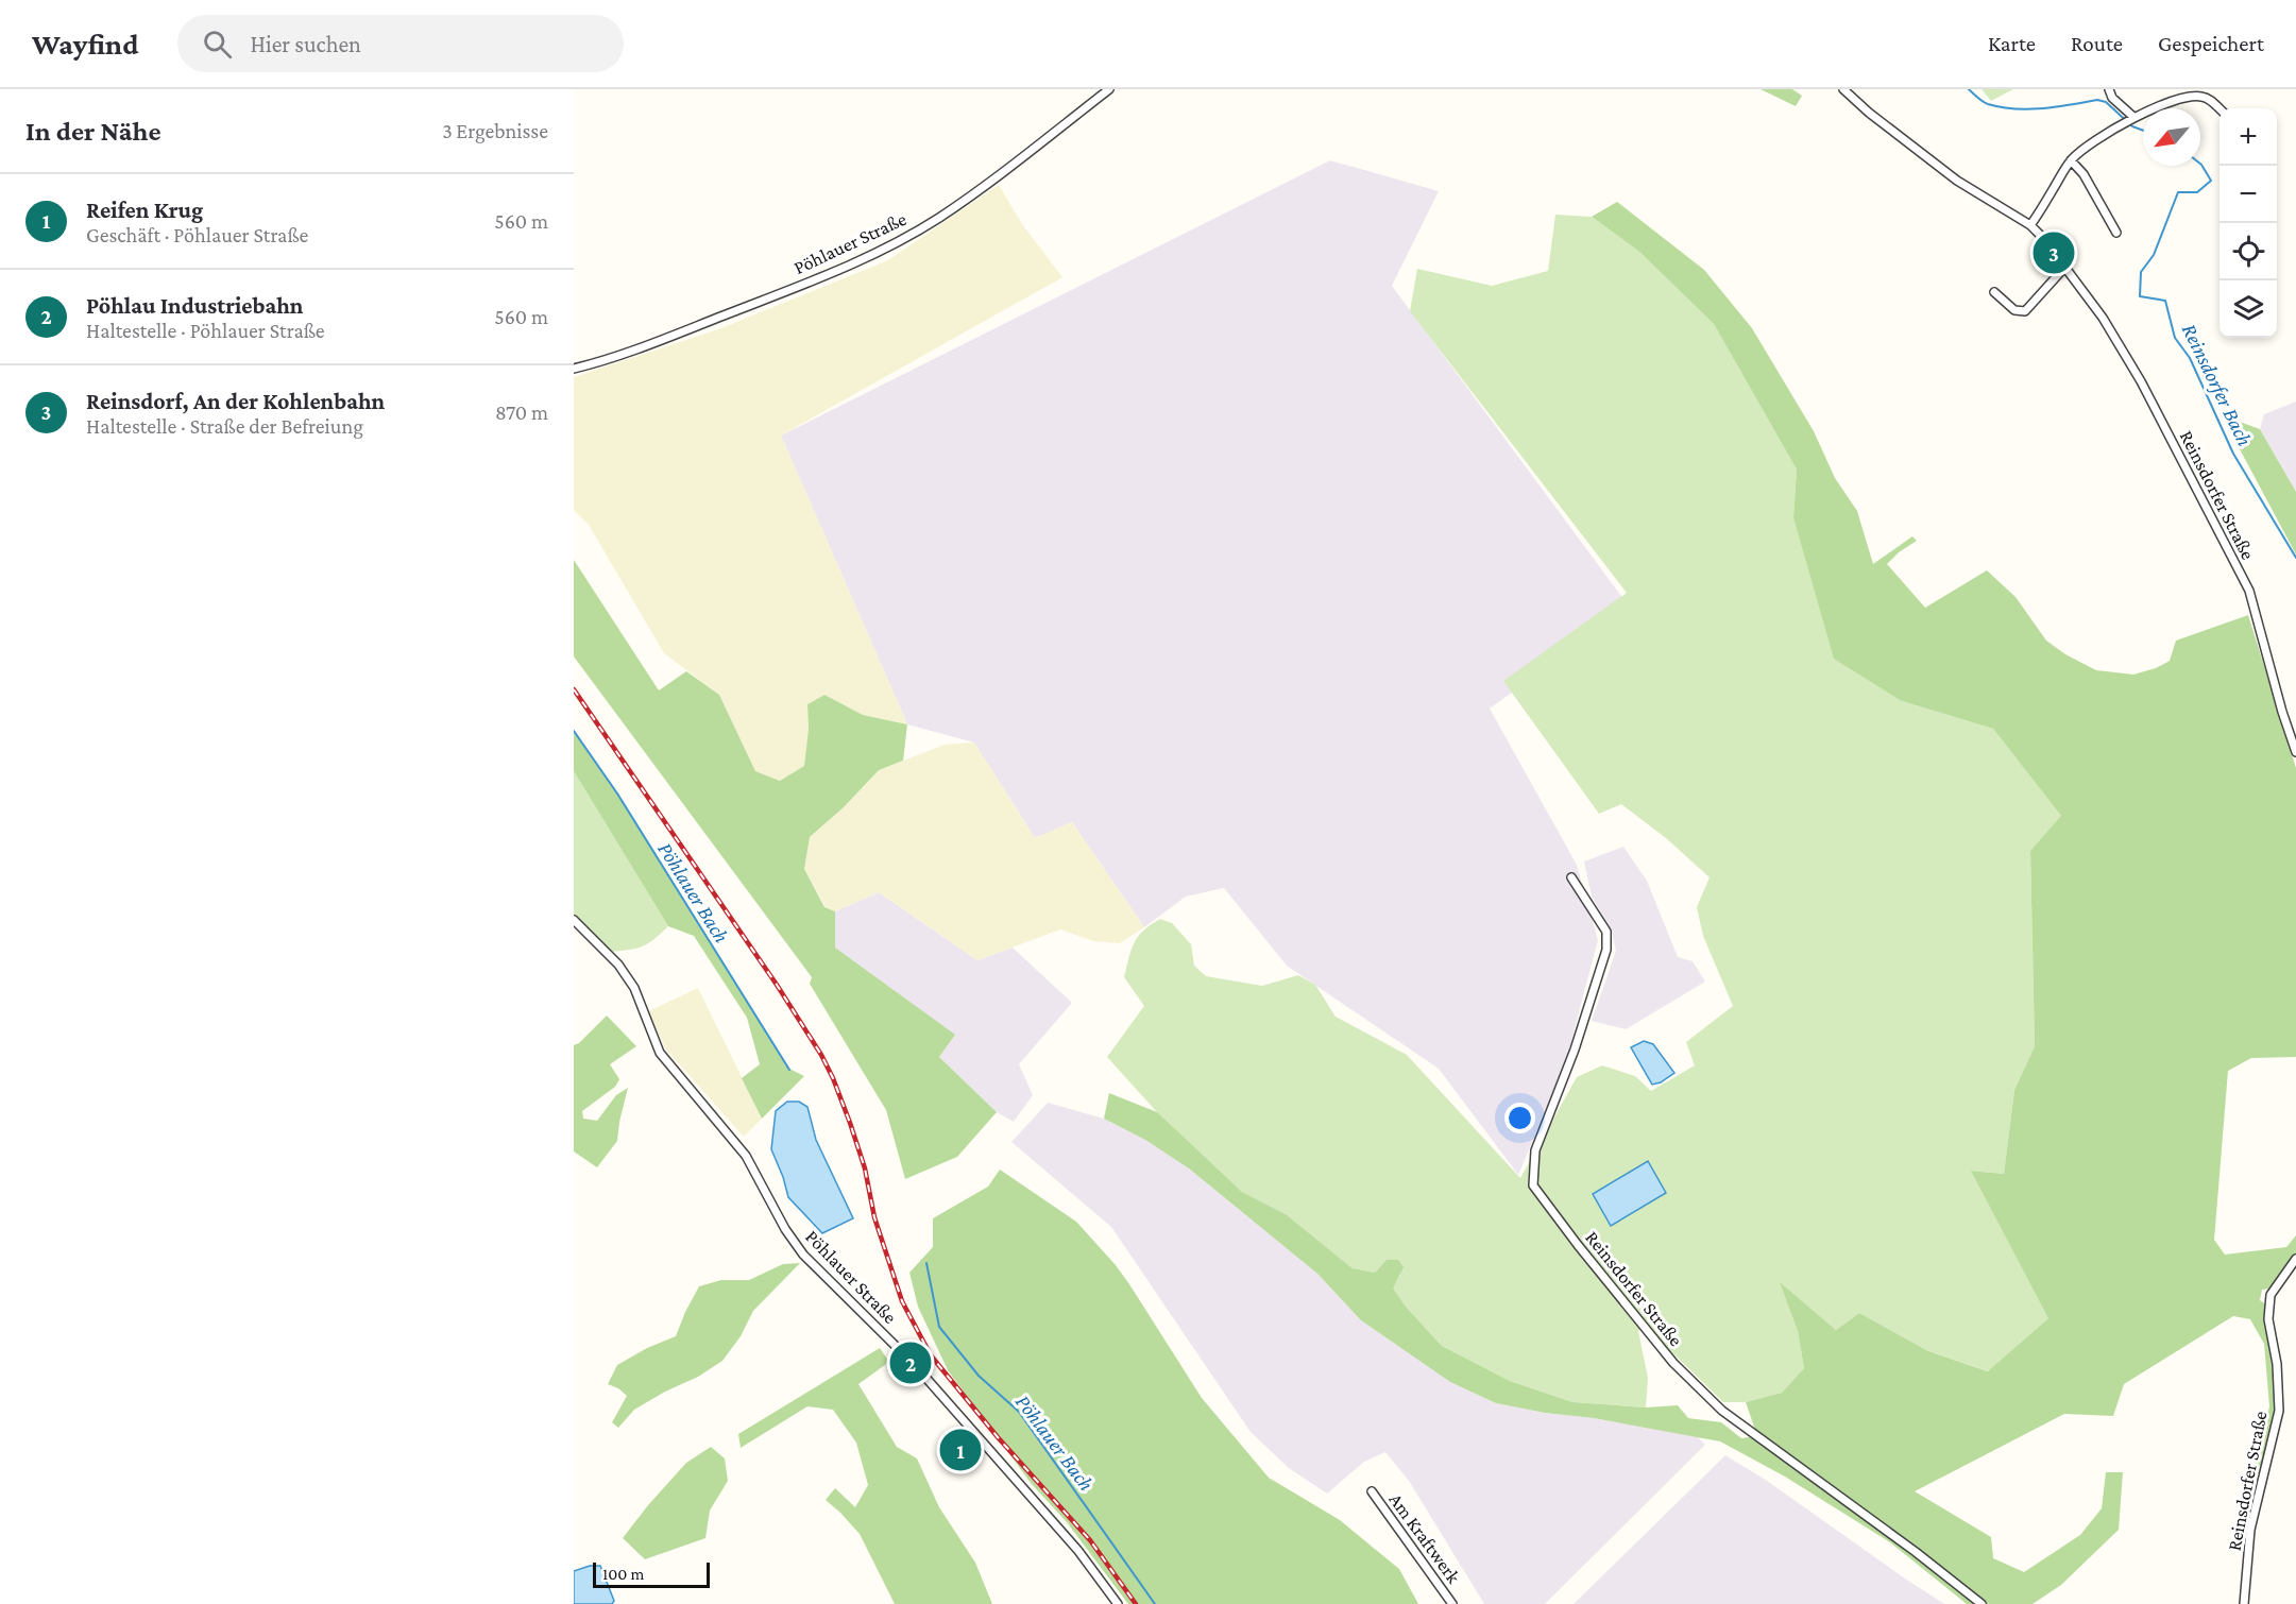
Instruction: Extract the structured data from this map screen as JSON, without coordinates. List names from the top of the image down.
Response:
{
  "streets": {
    "street": ["Pöhlauer Straße", "Reinsdorfer Straße", "Am Kraftwerk"]
  },
  "water": ["Reinsdorfer Bach", "Pöhlauer Bach"],
  "scale_bar": "100 m",
  "north": "bottom left",
  "page": {
    "header": "Wayfind",
    "search": "Hier suchen",
    "nav": ["Karte", "Route", "Gespeichert"],
    "heading": ["In der Nähe", "3 Ergebnisse"],
    "map_buttons": ["+", "−"],
    "list": [
      {
        "mark": "1",
        "name": "Reifen Krug",
        "note": "Geschäft · Pöhlauer Straße",
        "value": "560 m"
      },
      {
        "mark": "2",
        "name": "Pöhlau Industriebahn",
        "note": "Haltestelle · Pöhlauer Straße",
        "value": "560 m"
      },
      {
        "mark": "3",
        "name": "Reinsdorf, An der Kohlenbahn",
        "note": "Haltestelle · Straße der Befreiung",
        "value": "870 m"
      }
    ],
    "pins": ["3", "2", "1"],
    "scale": "100 m"
  }
}
